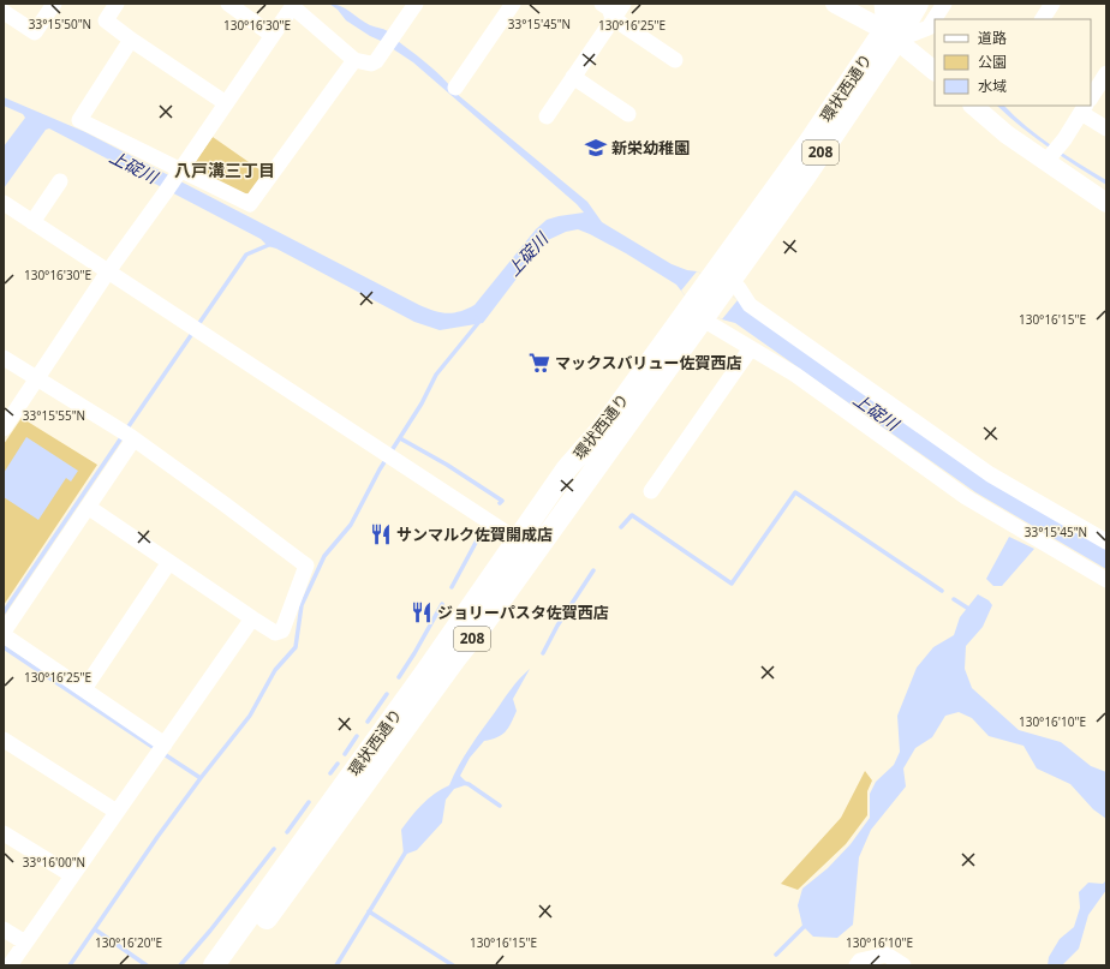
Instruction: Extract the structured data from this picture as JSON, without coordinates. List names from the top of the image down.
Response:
{
  "streets": {
    "highway": ["環状西通り", "208"]
  },
  "districts": ["八戸溝三丁目"],
  "water": ["上碇川"],
  "places": {
    "school or university": ["新栄幼稚園"],
    "supermarket": ["マックスバリュー佐賀西店"],
    "restaurant": ["サンマルク佐賀開成店", "ジョリーパスタ佐賀西店"]
  },
  "legend": ["道路", "公園", "水域"],
  "coordinates": [
    "33°15'45\"N",
    "33°15'50\"N",
    "130°16'30\"E",
    "130°16'25\"E",
    "130°16'15\"E",
    "33°15'55\"N",
    "130°16'10\"E",
    "33°16'00\"N",
    "130°16'20\"E"
  ]
}
